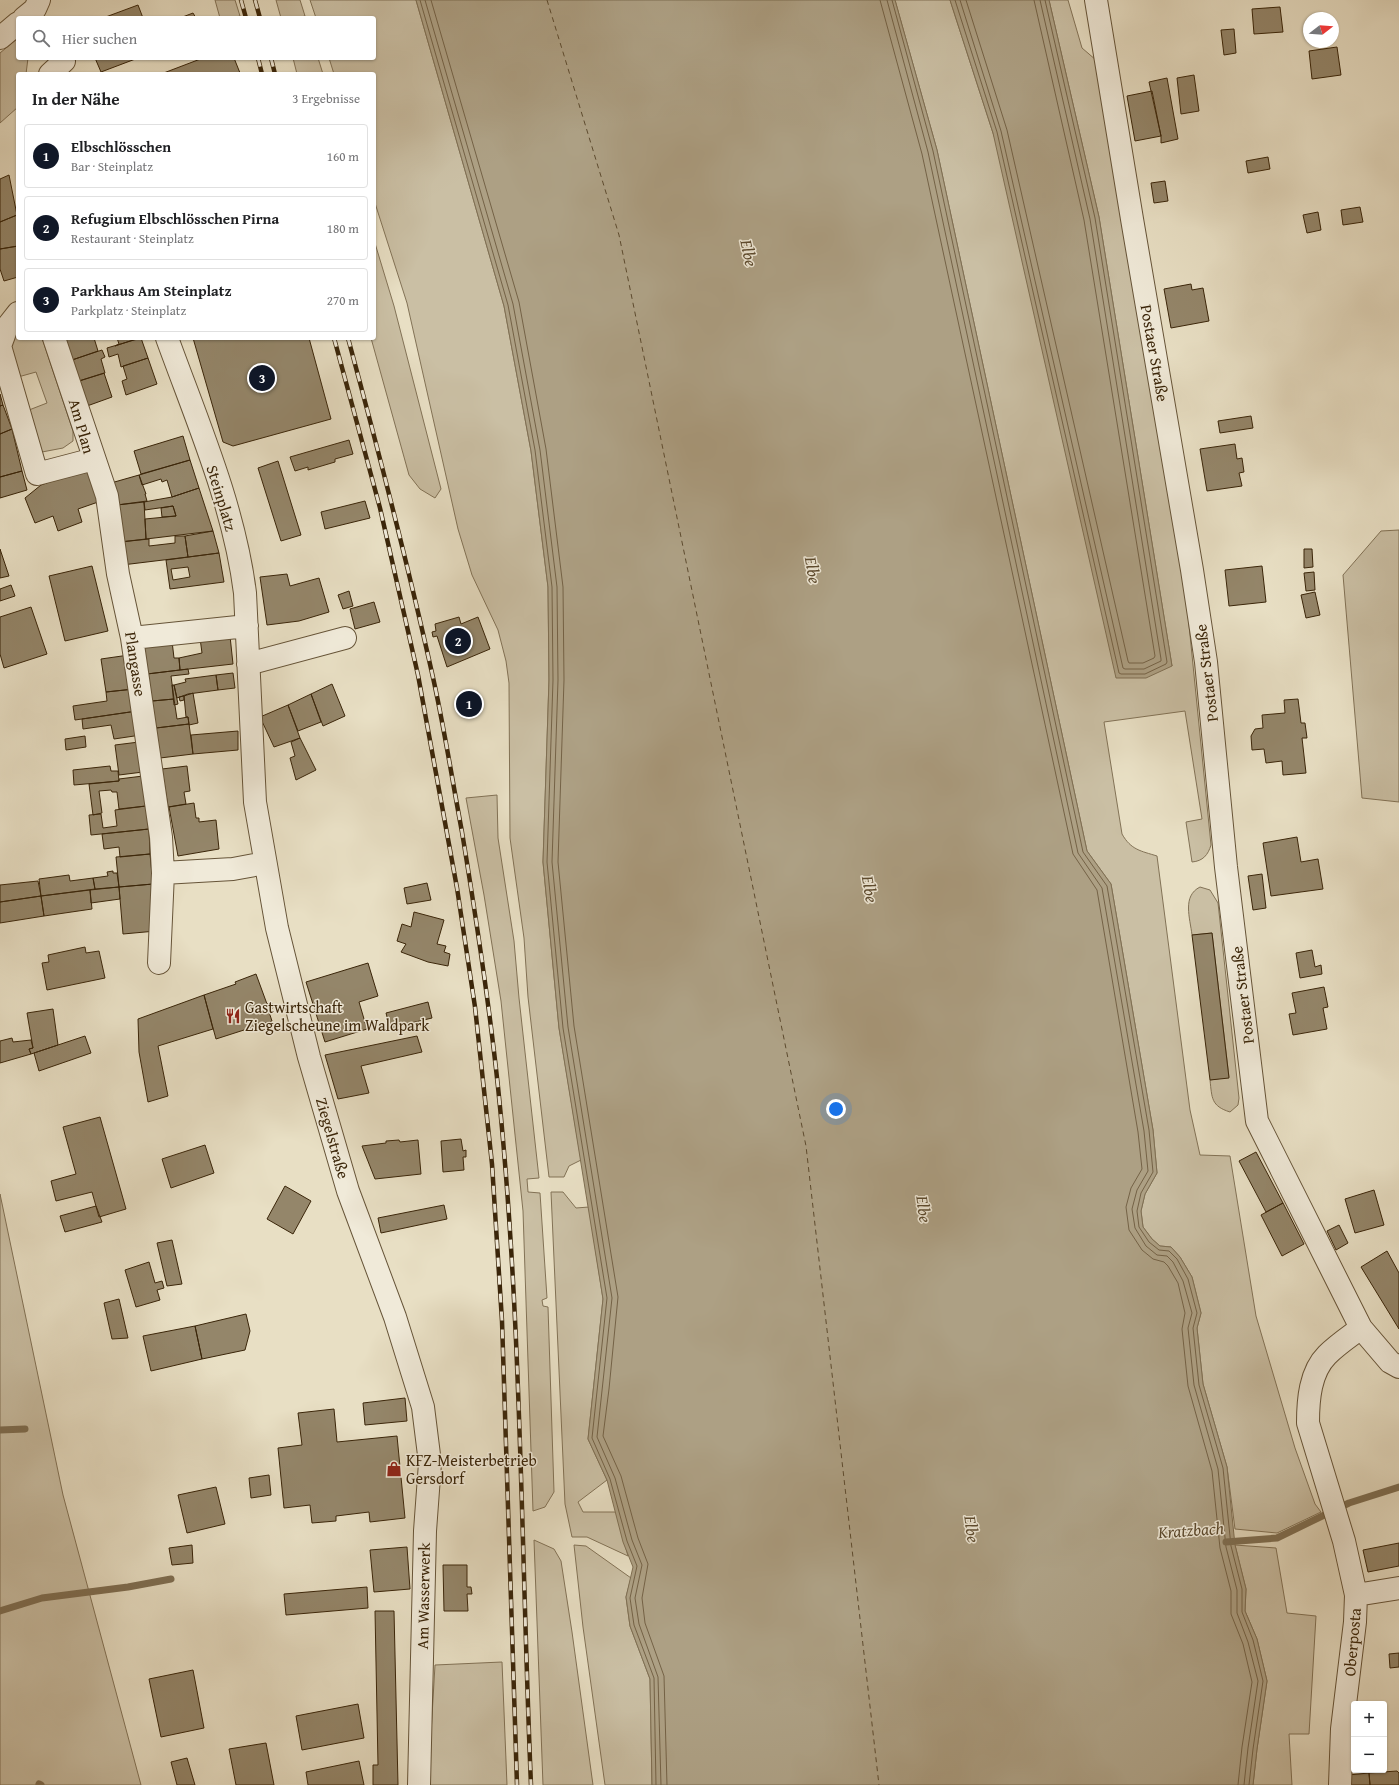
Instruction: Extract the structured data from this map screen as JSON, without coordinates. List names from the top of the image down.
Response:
{
  "streets": {
    "street": [
      "Postaer Straße",
      "Am Plan",
      "Steinplatz",
      "Plangasse",
      "Ziegelstraße",
      "Am Wasserwerk",
      "Oberposta"
    ]
  },
  "crossings": [
    ["Postaer Straße", "Oberposta"],
    ["Am Plan", "Plangasse"],
    ["Steinplatz", "Ziegelstraße"],
    ["Ziegelstraße", "Am Wasserwerk"]
  ],
  "water": ["Elbe", "Kratzbach"],
  "places": {
    "restaurant": ["Gastwirtschaft Ziegelscheune im Waldpark"],
    "shop": ["KFZ-Meisterbetrieb Gersdorf"]
  },
  "north": "right",
  "page": {
    "search": "Hier suchen",
    "heading": ["In der Nähe", "3 Ergebnisse"],
    "list": [
      {
        "mark": "1",
        "name": "Elbschlösschen",
        "note": "Bar · Steinplatz",
        "value": "160 m"
      },
      {
        "mark": "2",
        "name": "Refugium Elbschlösschen Pirna",
        "note": "Restaurant · Steinplatz",
        "value": "180 m"
      },
      {
        "mark": "3",
        "name": "Parkhaus Am Steinplatz",
        "note": "Parkplatz · Steinplatz",
        "value": "270 m"
      }
    ],
    "pins": ["3", "2", "1"],
    "map_buttons": ["+", "−"]
  }
}
